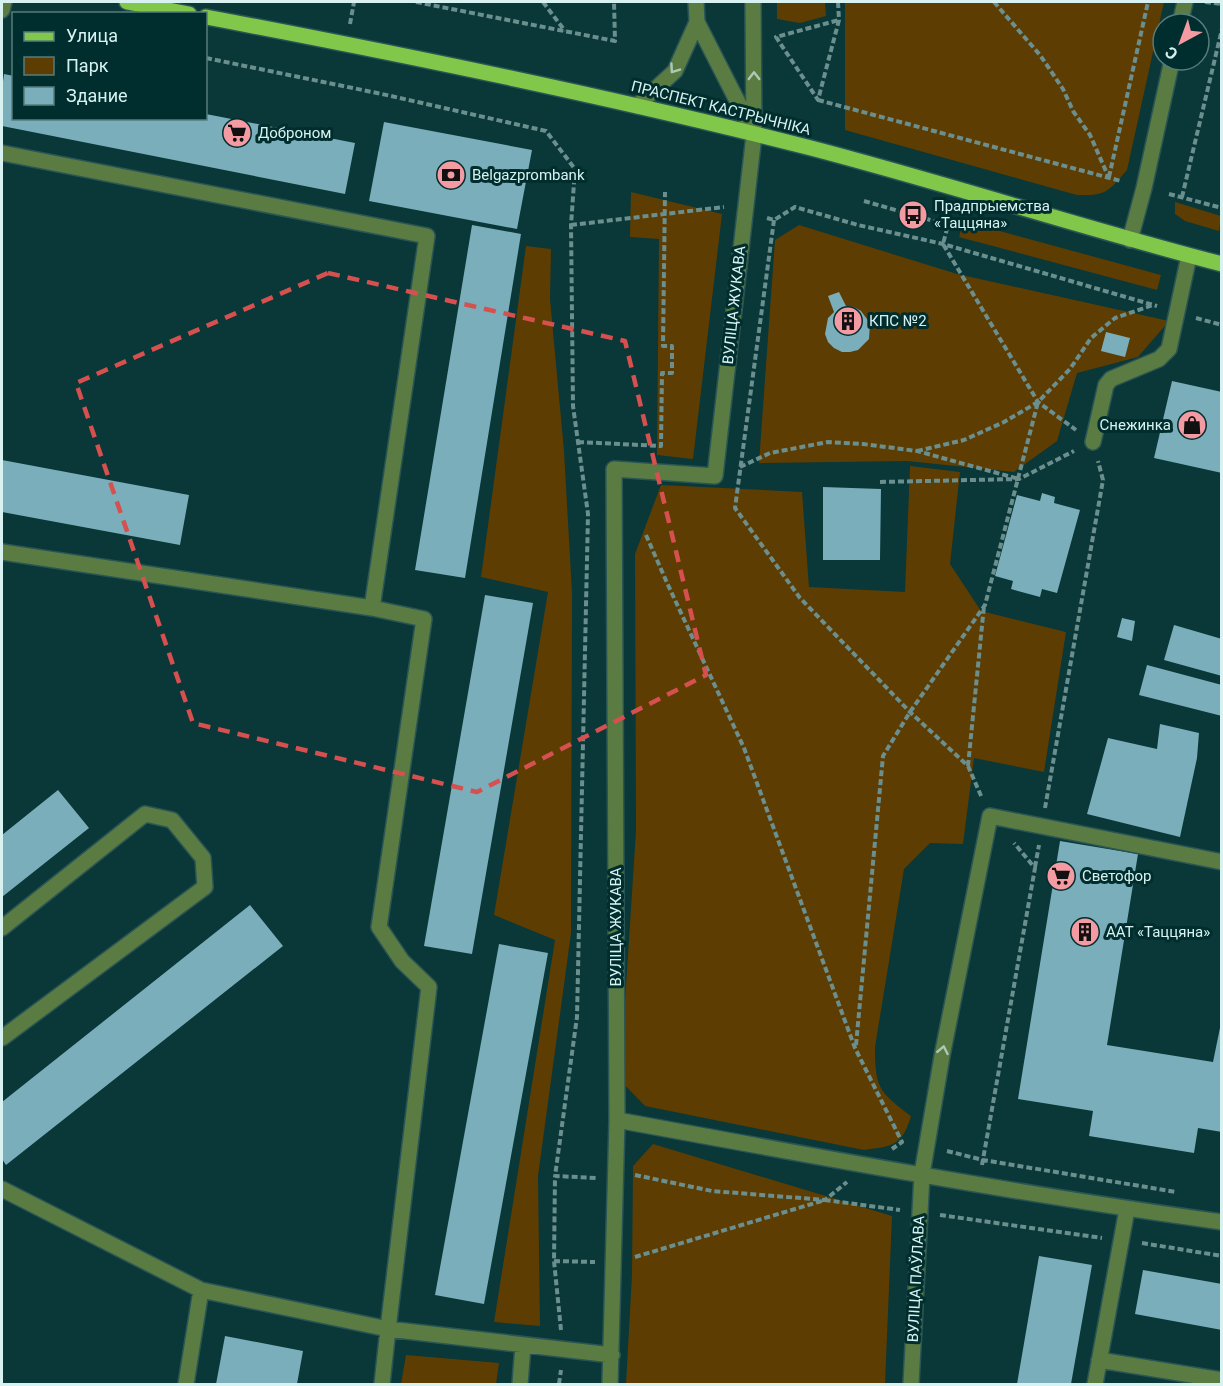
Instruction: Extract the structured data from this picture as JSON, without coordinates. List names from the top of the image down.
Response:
{
  "streets": {
    "main road": ["ПРАСПЕКТ КАСТРЫЧНІКА"],
    "street": ["ВУЛІЦА ЖУКАВА", "ВУЛІЦА ПАЎЛАВА"]
  },
  "crossings": [
    ["ПРАСПЕКТ КАСТРЫЧНІКА", "ВУЛІЦА ЖУКАВА"]
  ],
  "one_way": ["ВУЛІЦА ПАЎЛАВА"],
  "places": {
    "supermarket": ["Доброном", "Светофор"],
    "bank": ["Belgazprombank"],
    "bus stop": ["Прадпрыемства «Таццяна»"],
    "building": ["КПС №2", "ААТ «Таццяна»"],
    "shop": ["Снежинка"]
  },
  "legend": ["Улица", "Парк", "Здание"],
  "north": "bottom left"
}
